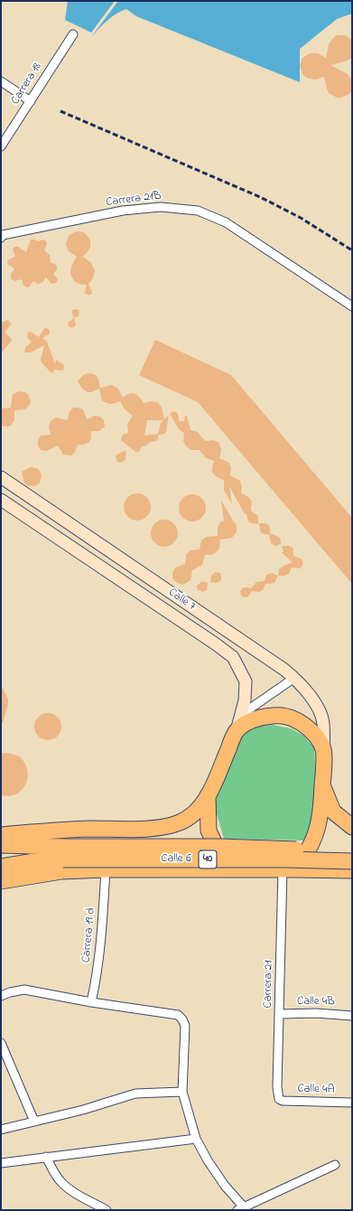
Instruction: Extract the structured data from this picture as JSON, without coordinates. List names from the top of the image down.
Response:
{
  "streets": {
    "highway": ["Calle 6", "40"],
    "main road": ["Calle 7"],
    "street": [
      "Carrera 18",
      "Carrera 21B",
      "Carrera 19 d",
      "Carrera 21",
      "Calle 4B",
      "Calle 4A"
    ]
  },
  "crossings": [
    ["Carrera 21", "Calle 4B"],
    ["Carrera 21", "Calle 4A"]
  ]
}
